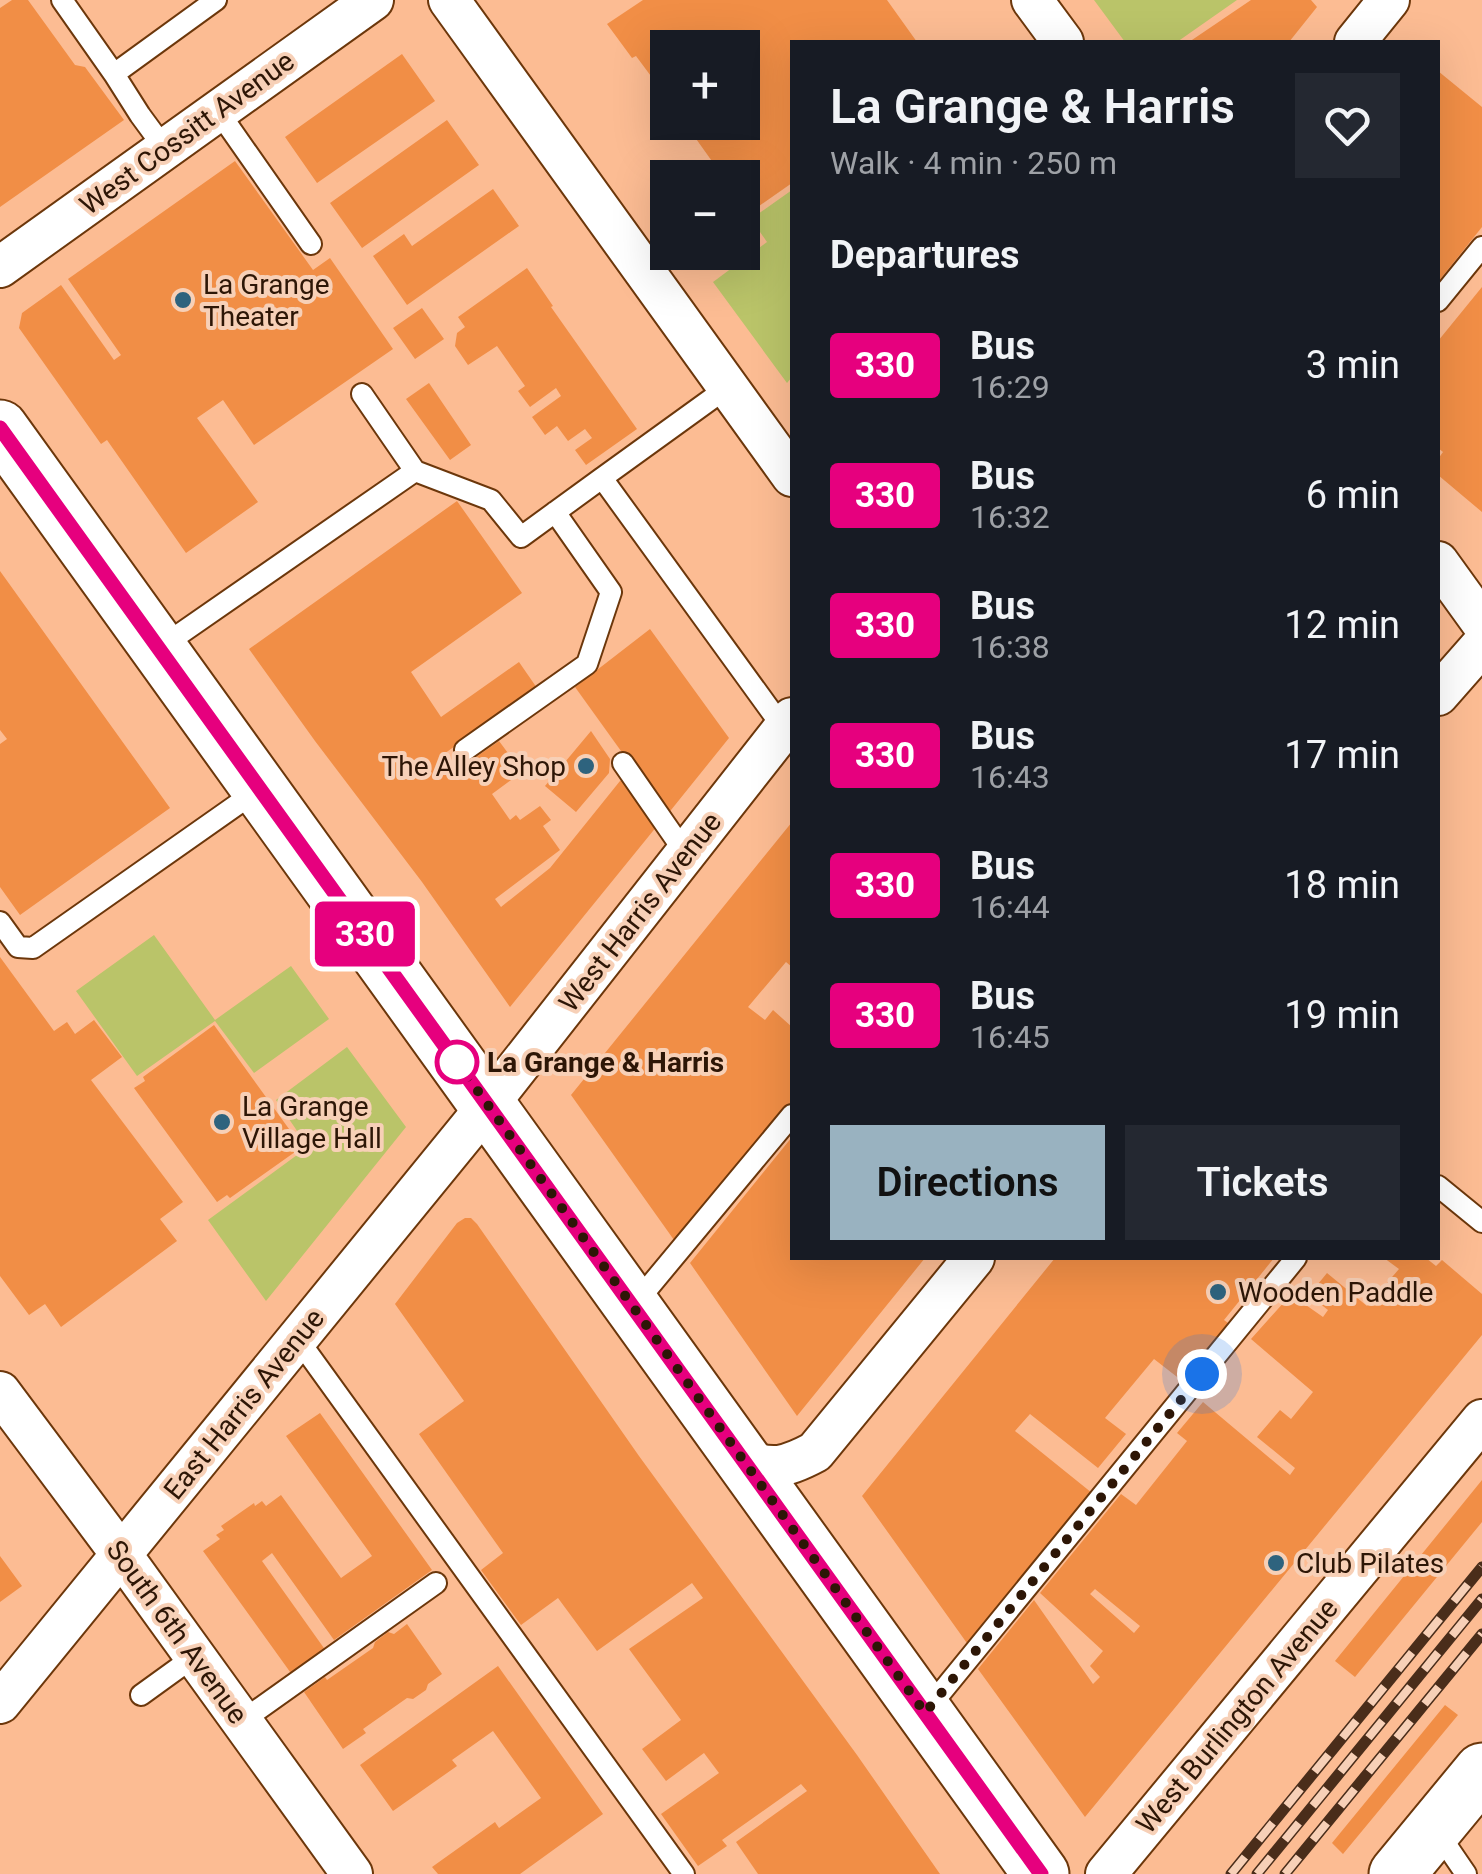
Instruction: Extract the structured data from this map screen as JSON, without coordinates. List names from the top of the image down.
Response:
{
  "streets": {
    "street": [
      "West Cossitt Avenue",
      "West Harris Avenue",
      "East Harris Avenue",
      "South 6th Avenue",
      "West Burlington Avenue"
    ]
  },
  "crossings": [
    ["West Harris Avenue", "East Harris Avenue"],
    ["East Harris Avenue", "South 6th Avenue"]
  ],
  "places": [
    "La Grange Theater",
    "The Alley Shop",
    "La Grange & Harris",
    "La Grange Village Hall",
    "Wooden Paddle",
    "Club Pilates"
  ],
  "lines": ["bus line 330"],
  "page": {
    "on_map": "330",
    "map_buttons": ["+", "−"],
    "heading": [
      ["La Grange & Harris", "Walk · 4 min · 250 m"],
      "Departures"
    ],
    "list": [
      {
        "mark": "330",
        "name": "Bus",
        "note": "16:29",
        "value": "3 min"
      },
      {
        "mark": "330",
        "name": "Bus",
        "note": "16:32",
        "value": "6 min"
      },
      {
        "mark": "330",
        "name": "Bus",
        "note": "16:38",
        "value": "12 min"
      },
      {
        "mark": "330",
        "name": "Bus",
        "note": "16:43",
        "value": "17 min"
      },
      {
        "mark": "330",
        "name": "Bus",
        "note": "16:44",
        "value": "18 min"
      },
      {
        "mark": "330",
        "name": "Bus",
        "note": "16:45",
        "value": "19 min"
      }
    ],
    "buttons": ["Directions", "Tickets"]
  }
}
